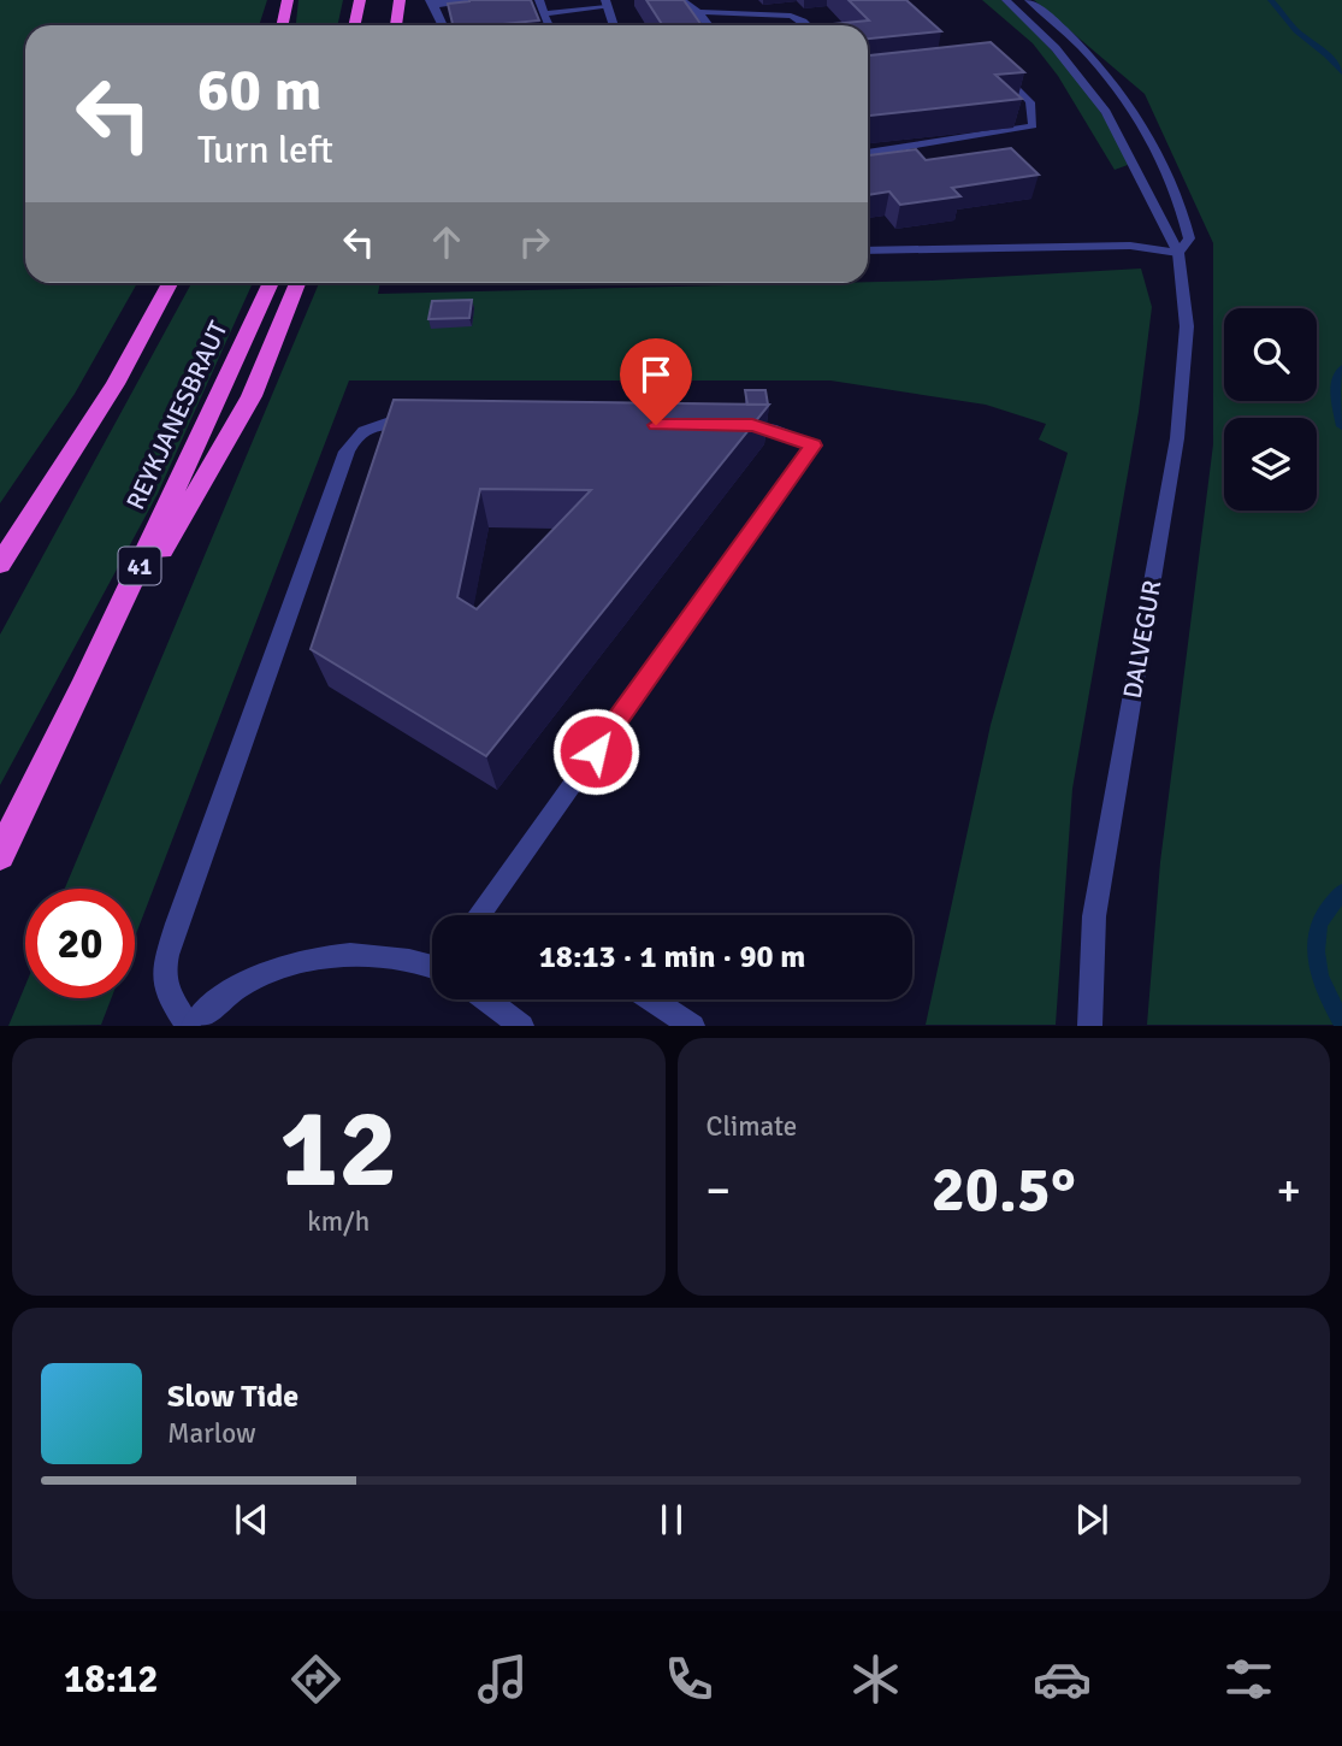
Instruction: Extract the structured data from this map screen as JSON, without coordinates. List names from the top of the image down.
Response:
{
  "streets": {
    "highway": ["REYKJANESBRAUT", "41"],
    "street": ["DALVEGUR"]
  },
  "page": {
    "turn": ["60 m", "Turn left"],
    "limit": "20",
    "trip": "18:13 · 1 min · 90 m",
    "tile": [
      ["12", "km/h"],
      "Climate"
    ],
    "heat": ["−", "20.5°", "+"],
    "song": ["Slow Tide", "Marlow"],
    "tabs": "18:12"
  }
}
